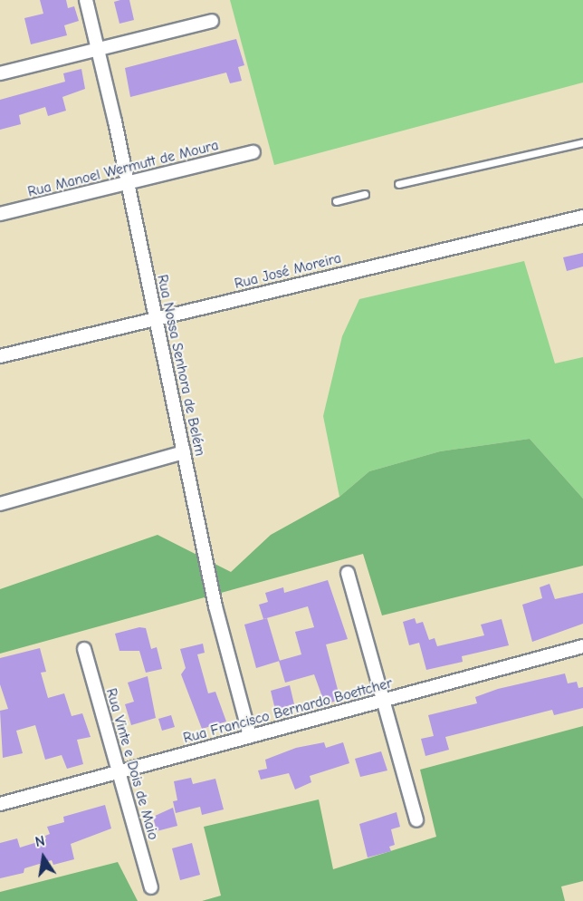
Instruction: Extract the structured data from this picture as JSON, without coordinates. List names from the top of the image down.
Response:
{
  "streets": {
    "street": [
      "Rua Manoel Wermutt de Moura",
      "Rua José Moreira",
      "Rua Nossa Senhora de Belém",
      "Rua Francisco Bernardo Boettcher",
      "Rua Vinte e Dois de Maio"
    ]
  },
  "crossings": [
    ["Rua Manoel Wermutt de Moura", "Rua Nossa Senhora de Belém"],
    ["Rua José Moreira", "Rua Nossa Senhora de Belém"],
    ["Rua Nossa Senhora de Belém", "Rua Francisco Bernardo Boettcher"],
    ["Rua Francisco Bernardo Boettcher", "Rua Vinte e Dois de Maio"]
  ],
  "north": "top"
}
